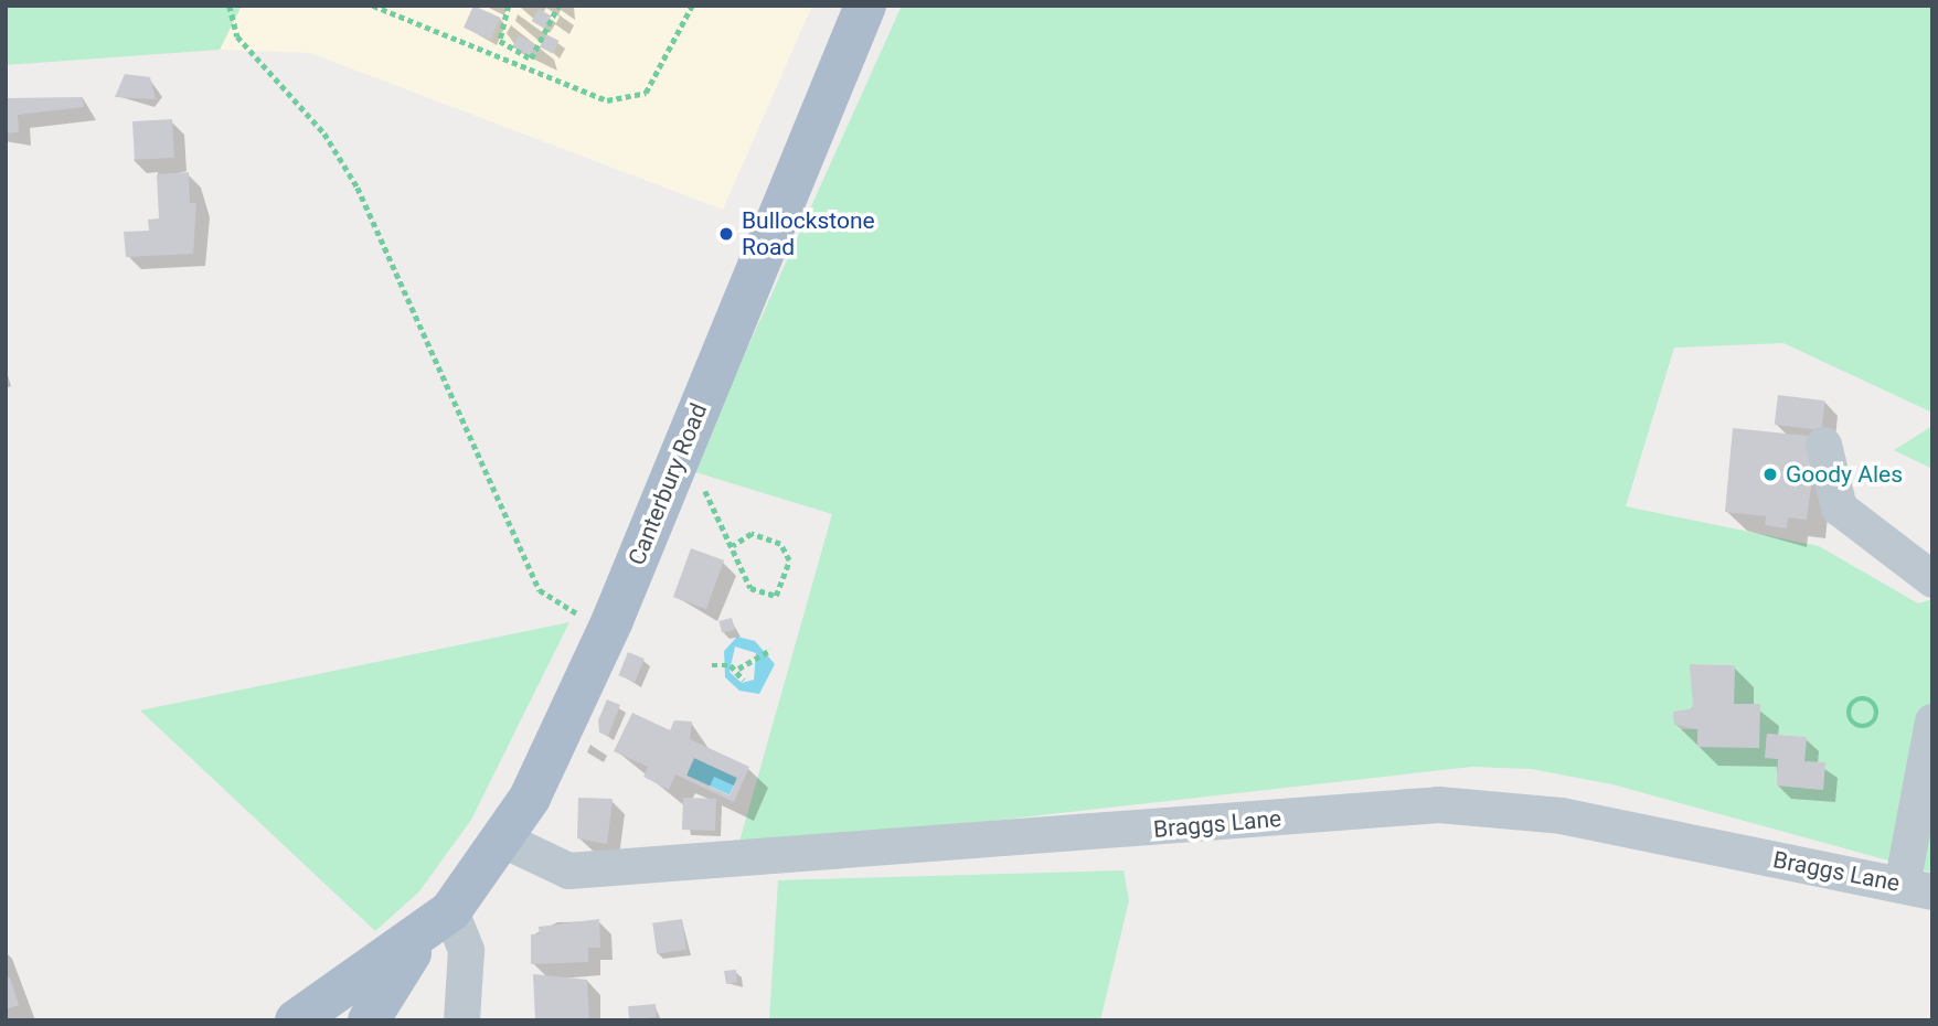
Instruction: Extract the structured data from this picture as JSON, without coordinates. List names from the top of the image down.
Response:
{
  "streets": {
    "main road": ["Canterbury Road"],
    "street": ["Braggs Lane"]
  },
  "crossings": [
    ["Canterbury Road", "Braggs Lane"]
  ],
  "places": ["Bullockstone Road", "Goody Ales"]
}
